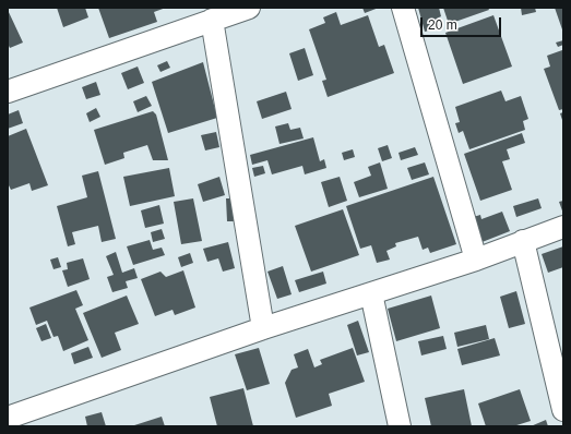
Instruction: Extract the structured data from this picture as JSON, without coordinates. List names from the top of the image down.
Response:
{
  "scale_bar": "20 m"
}
